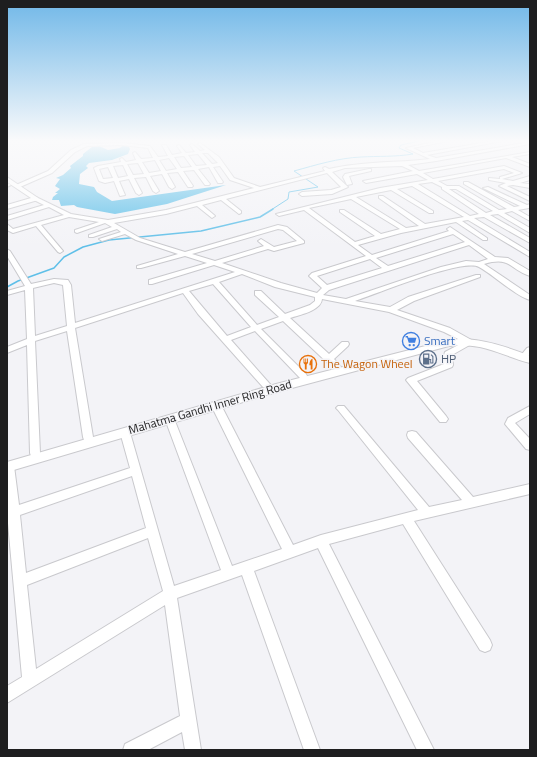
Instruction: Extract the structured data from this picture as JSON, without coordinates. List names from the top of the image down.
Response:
{
  "streets": {
    "main road": ["Mahatma Gandhi Inner Ring Road"]
  },
  "places": {
    "supermarket": ["Smart"],
    "fuel station": ["HP"],
    "restaurant": ["The Wagon Wheel"]
  }
}
